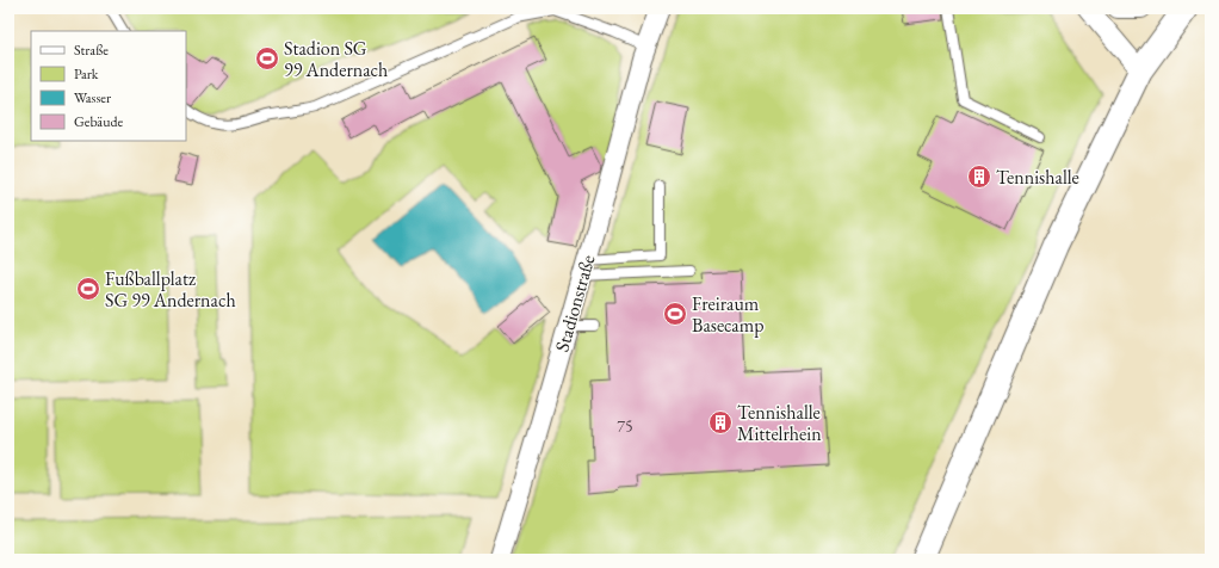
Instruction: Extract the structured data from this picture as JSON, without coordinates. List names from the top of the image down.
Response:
{
  "streets": {
    "street": ["Stadionstraße"]
  },
  "places": {
    "sports": ["Stadion SG 99 Andernach", "Fußballplatz SG 99 Andernach", "Freiraum Basecamp"],
    "building": ["Tennishalle", "Tennishalle Mittelrhein"]
  },
  "house_numbers": ["75"],
  "legend": [
    "Straße",
    "Park",
    "Wasser",
    "Gebäude"
  ]
}
